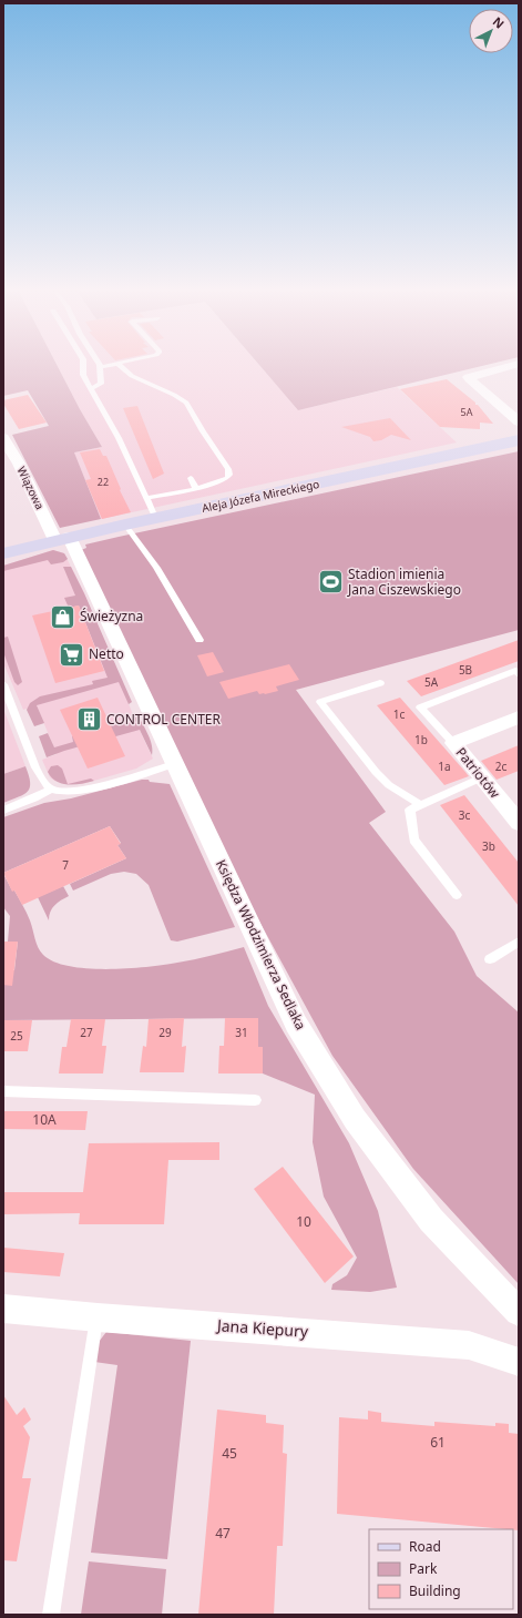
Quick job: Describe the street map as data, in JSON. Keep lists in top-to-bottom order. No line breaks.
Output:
{"streets":{"street":["Wiązowa","Aleja Józefa Mireckiego","Patriotów","Księdza Włodzimierza Sedlaka","Jana Kiepury"]},"crossings":[["Wiązowa","Aleja Józefa Mireckiego"],["Wiązowa","Księdza Włodzimierza Sedlaka"],["Aleja Józefa Mireckiego","Księdza Włodzimierza Sedlaka"]],"places":{"sports":["Stadion imienia Jana Ciszewskiego"],"shop":["Świeżyzna"],"supermarket":["Netto"],"building":["CONTROL CENTER"]},"house_numbers":["5A","22","5B","5A","1c","1b","1a","2c","3c","3b","7","27","29","31","25","10A","10","61","45","47"],"legend":["Road","Park","Building"],"north":"top right"}
